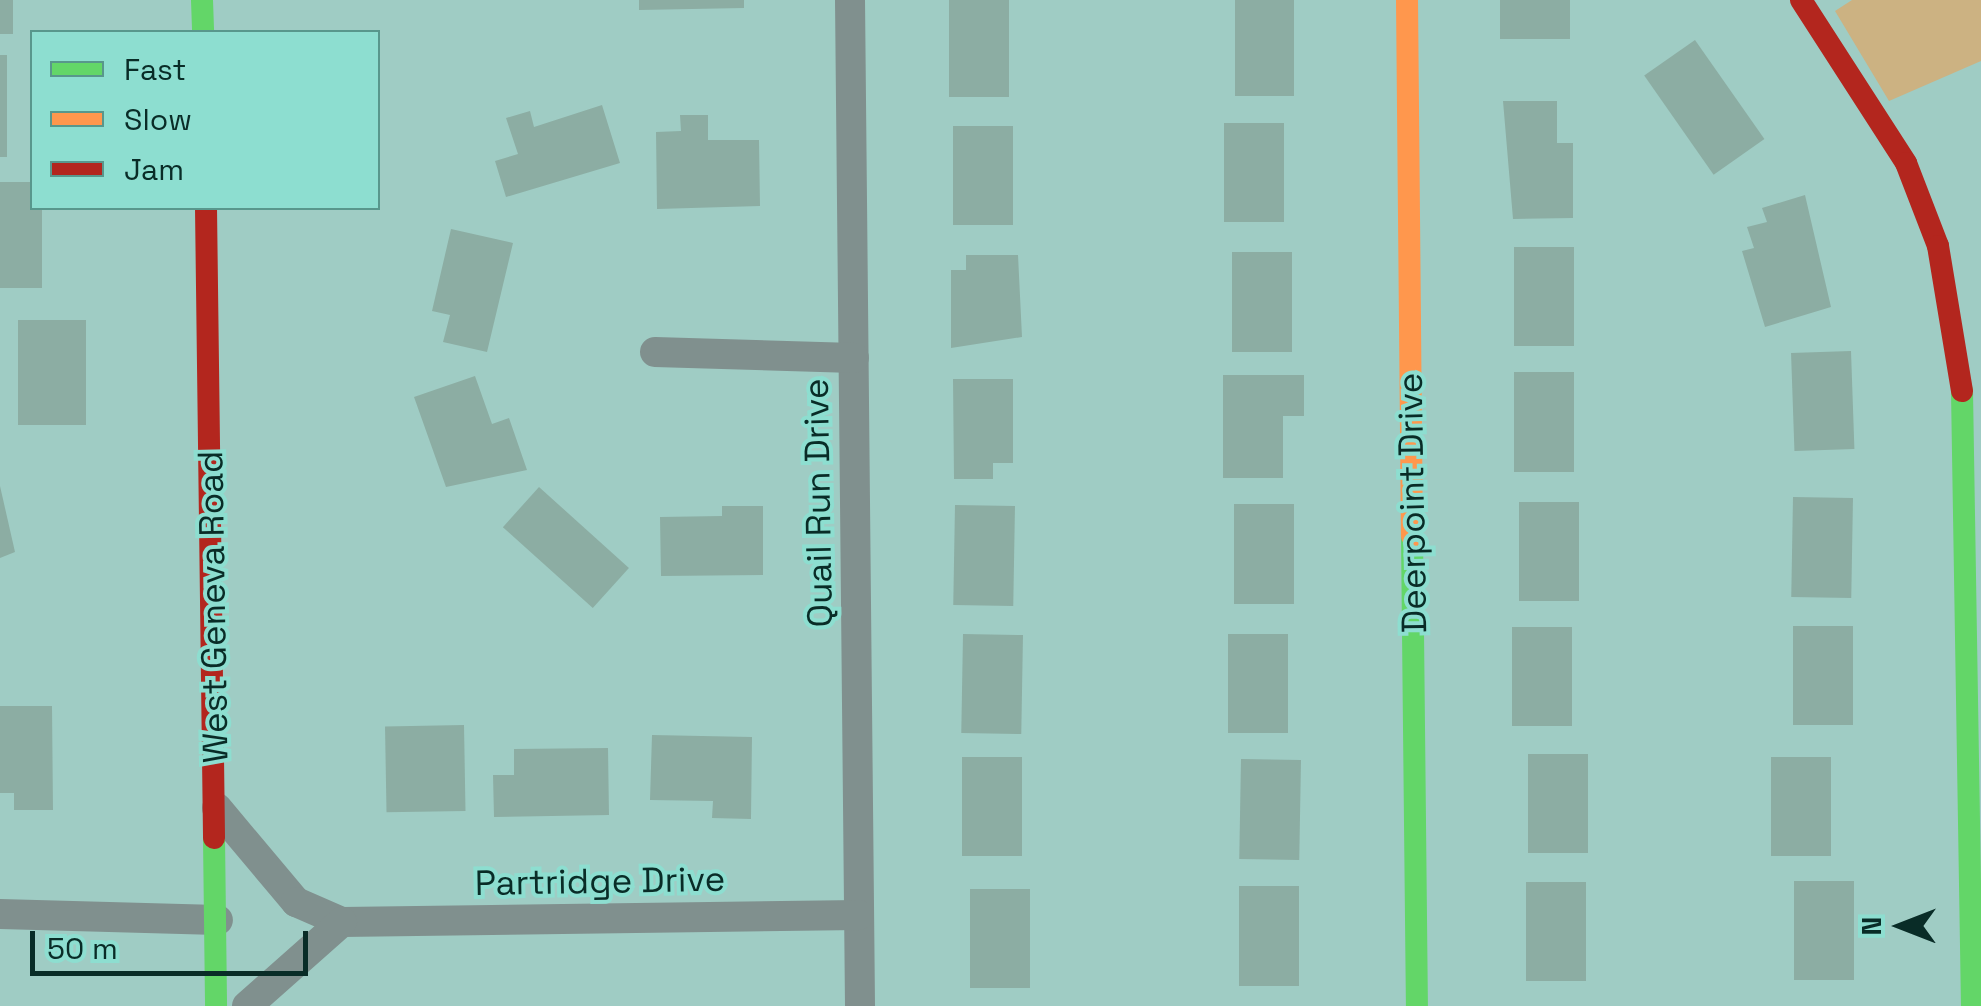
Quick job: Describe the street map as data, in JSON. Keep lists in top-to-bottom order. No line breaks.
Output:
{"streets":{"street":["Quail Run Drive","Deerpoint Drive","West Geneva Road","Partridge Drive"]},"crossings":[["Quail Run Drive","Partridge Drive"]],"legend":["Fast","Slow","Jam"],"scale_bar":"50 m","north":"left"}
